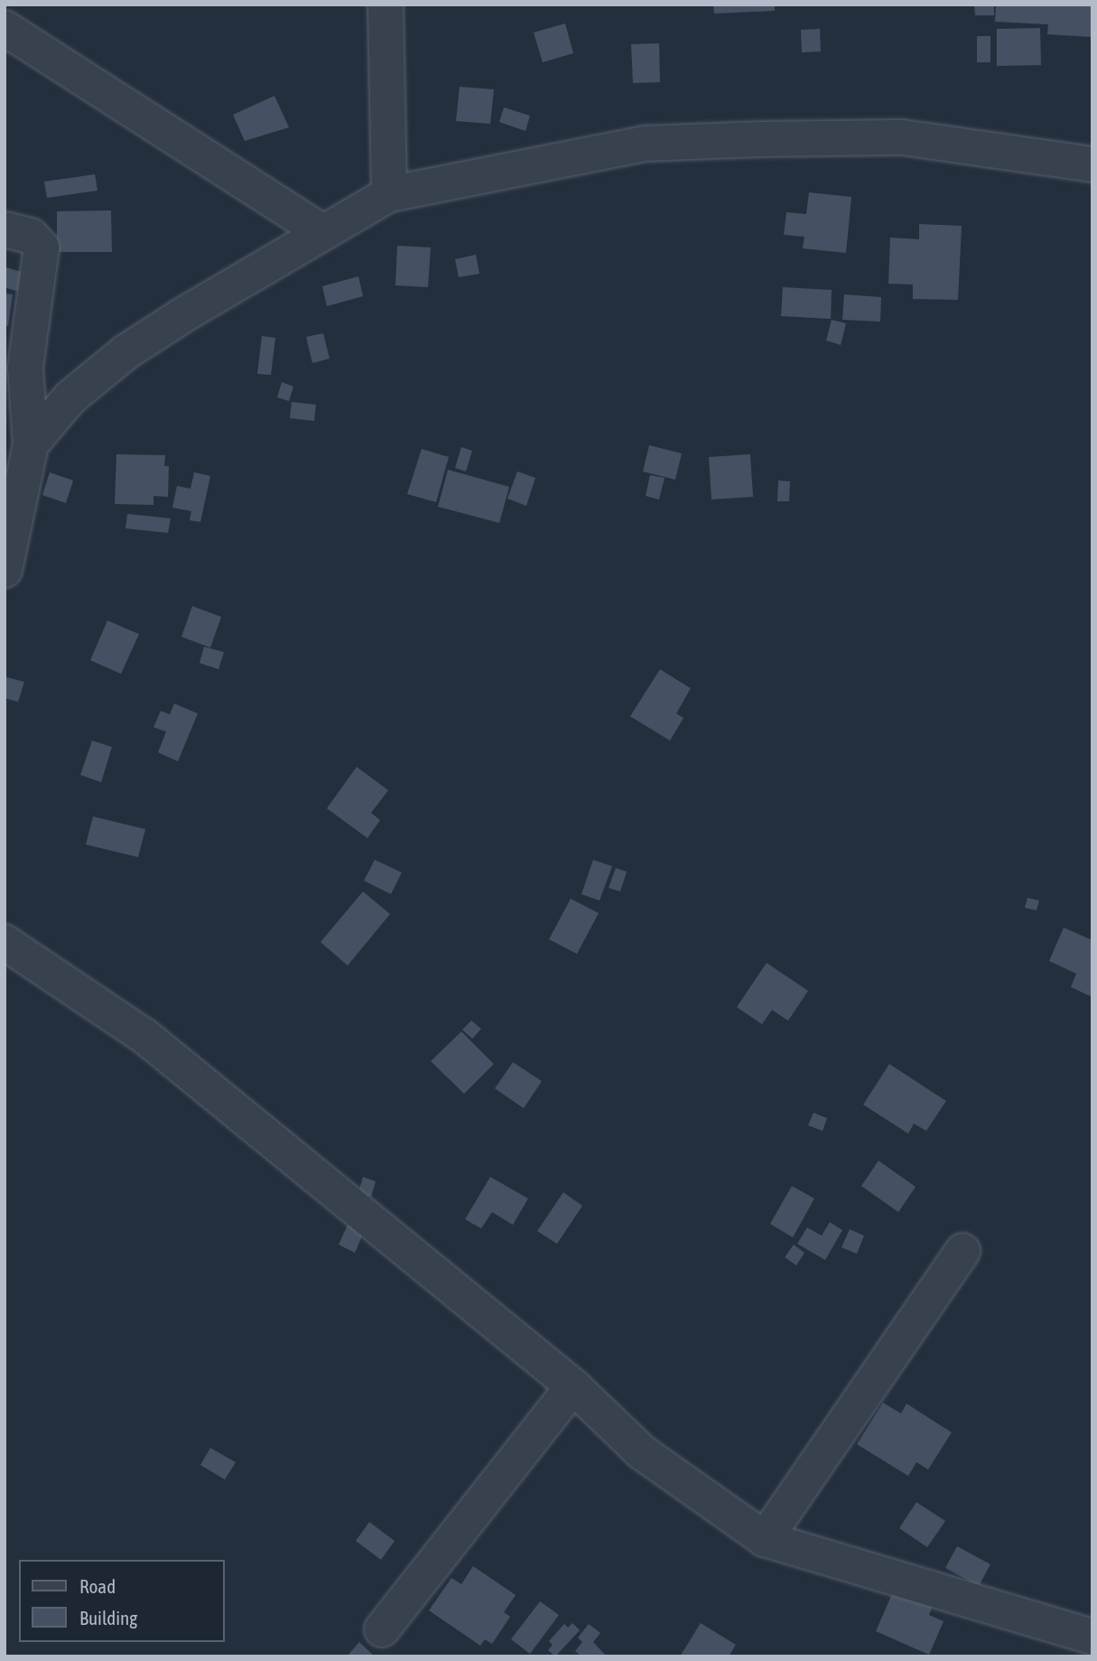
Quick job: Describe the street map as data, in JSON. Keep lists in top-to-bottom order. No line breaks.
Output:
{"legend":["Road","Building"]}
